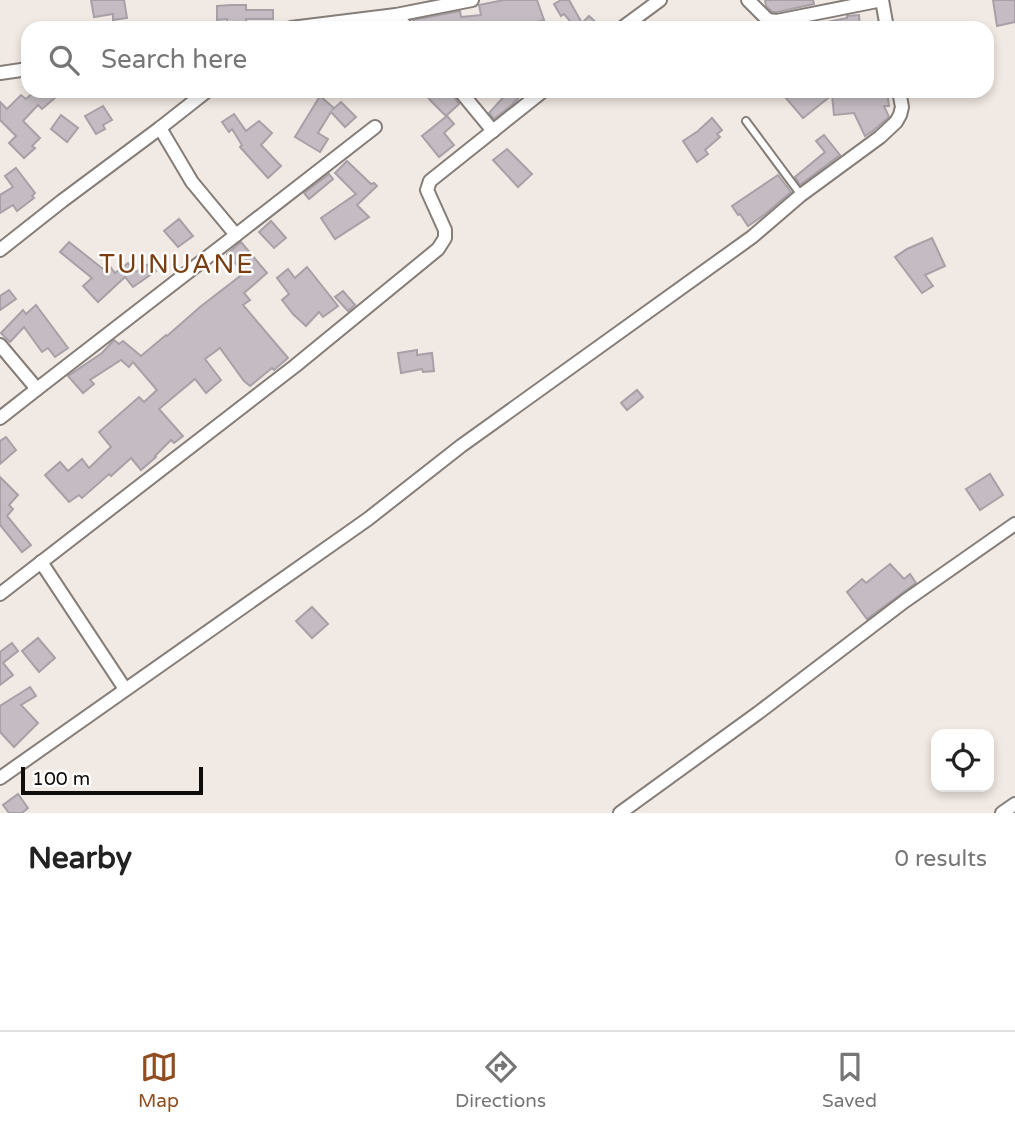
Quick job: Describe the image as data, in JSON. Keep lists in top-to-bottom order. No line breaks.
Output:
{"districts":["TUINUANE"],"scale_bar":"100 m","page":{"search":"Search here","scale":"100 m","heading":["Nearby","0 results"],"nav":["Map","Directions","Saved"]}}
